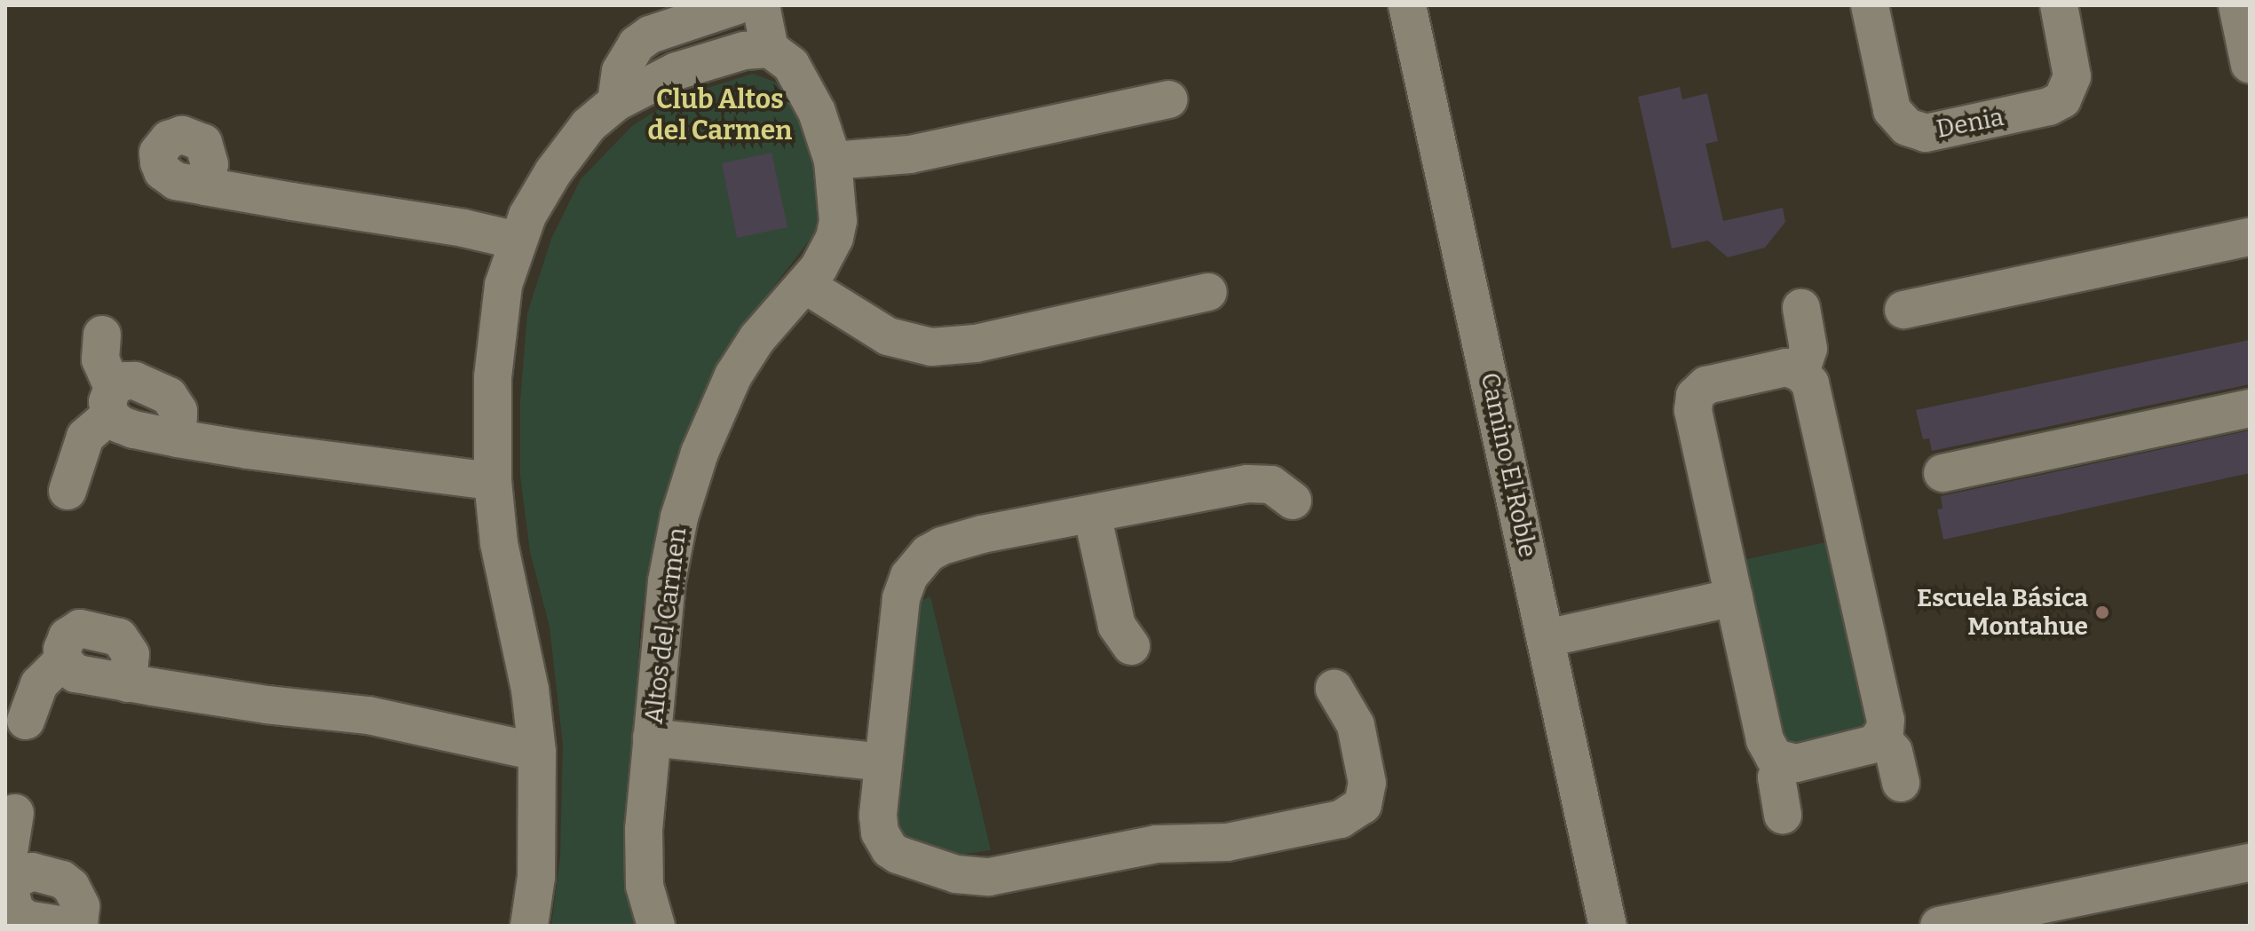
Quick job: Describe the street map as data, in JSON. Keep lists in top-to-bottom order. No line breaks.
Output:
{"streets":{"street":["Denia","Camino El Roble","Altos del Carmen"]},"districts":["Club Altos del Carmen"],"places":["Escuela Básica Montahue"]}
